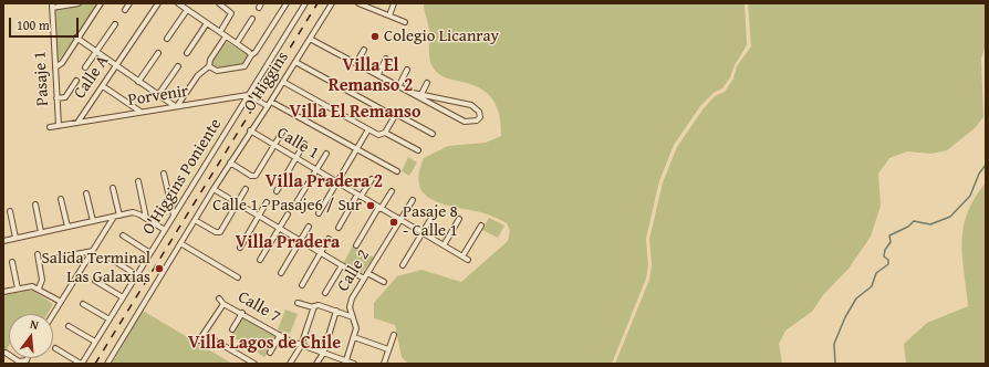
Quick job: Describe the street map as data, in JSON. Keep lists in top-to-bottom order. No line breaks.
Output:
{"streets":{"street":["Calle A","Pasaje 1","O'Higgins","Porvenir","Calle 1","O'Higgins Poniente","Calle 2","Calle 7"]},"crossings":[["Calle A","Porvenir"],["Pasaje 1","Porvenir"],["O'Higgins","Calle 1"],["Porvenir","O'Higgins Poniente"],["Calle 1","Calle 2"],["Calle 2","Calle 7"]],"districts":["Villa El Remanso 2","Villa El Remanso","Villa Pradera 2","Villa Pradera","Villa Lagos de Chile"],"places":["Colegio Licanray","Calle 1 - Pasaje6 / Sur","Pasaje 8 - Calle 1","Salida Terminal Las Galaxias"],"scale_bar":"100 m","north":"top"}
